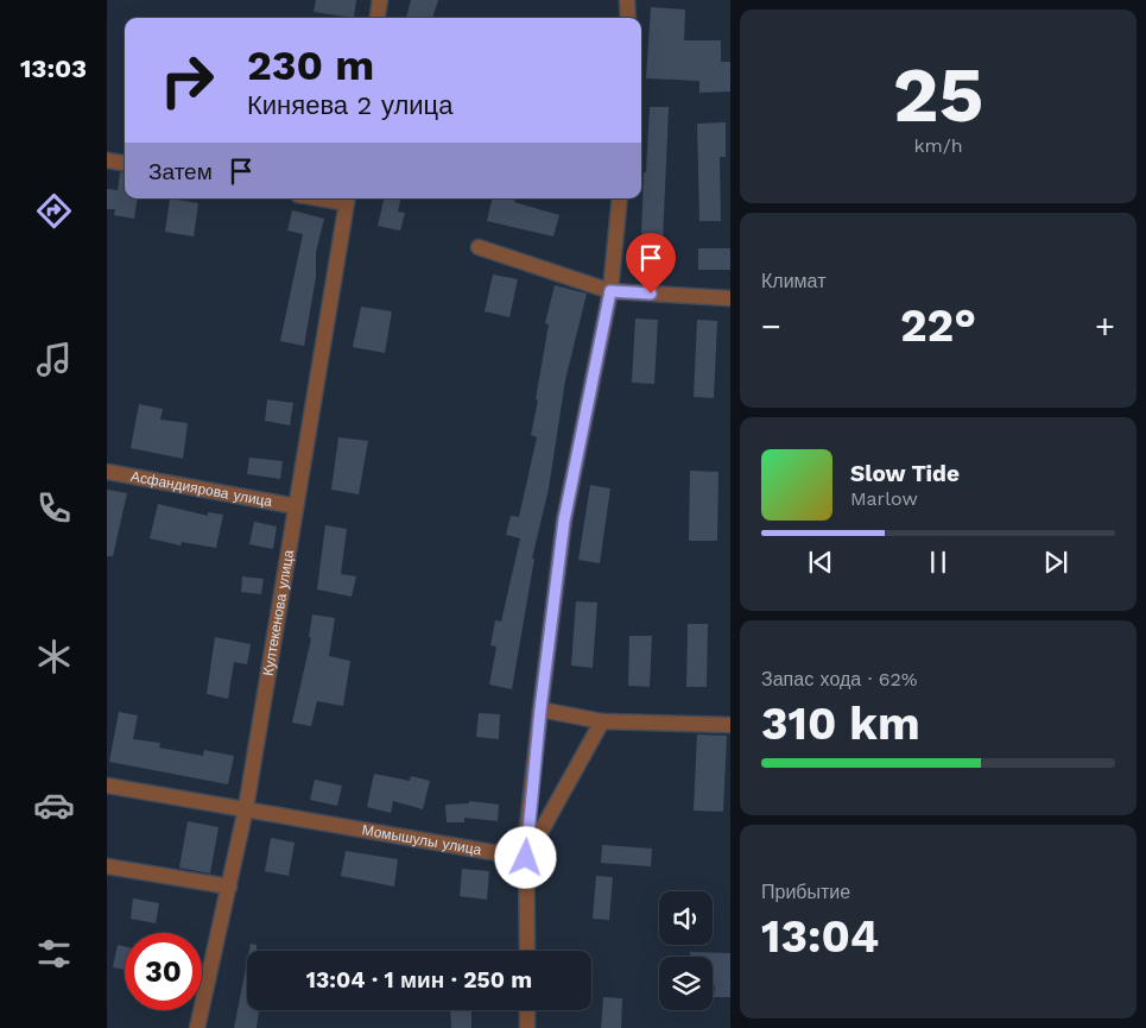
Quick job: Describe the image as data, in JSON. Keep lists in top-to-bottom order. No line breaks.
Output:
{"streets":{"street":["Асфандиярова улица","Култекенова улица","Момышулы улица"]},"crossings":[["Асфандиярова улица","Култекенова улица"],["Култекенова улица","Момышулы улица"]],"page":{"tabs":"13:03","tile":[["25","km/h"],"Климат",["Запас хода · 62%","310 km"],["Прибытие","13:04"]],"turn":["230 m","Киняева 2 улица"],"then":"Затем","heat":["−","22°","+"],"song":["Slow Tide","Marlow"],"limit":"30","trip":"13:04 · 1 мин · 250 m"}}
